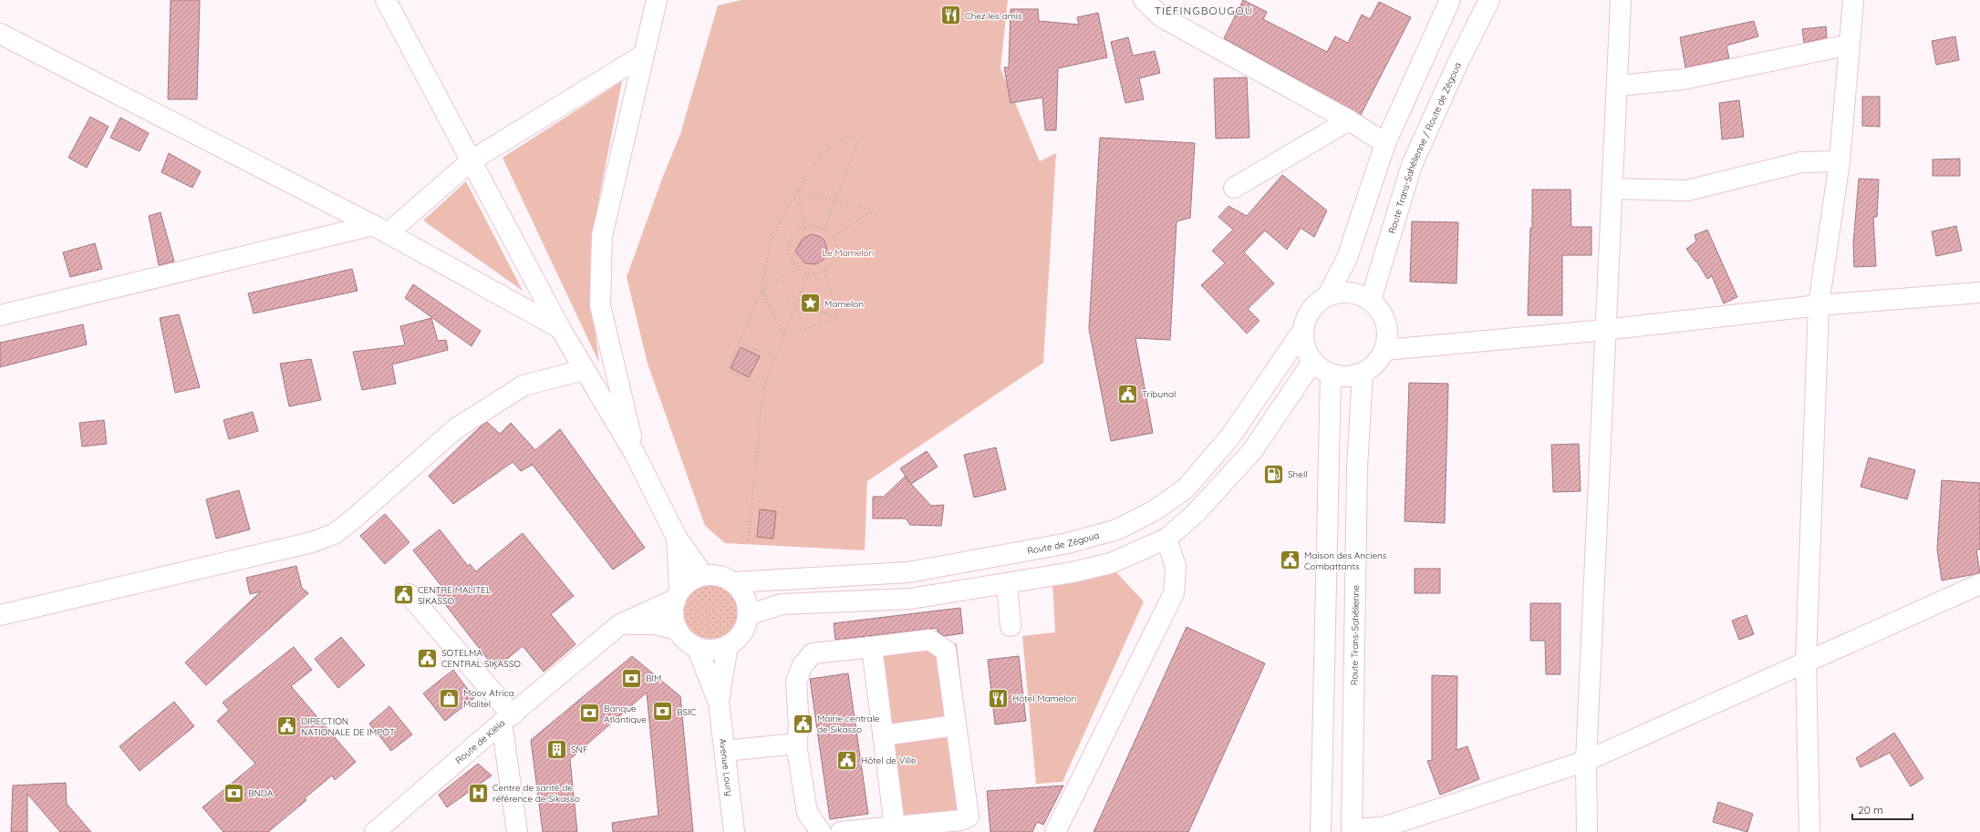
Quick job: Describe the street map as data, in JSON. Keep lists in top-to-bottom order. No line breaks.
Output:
{"streets":{"main road":["Route Trans-Sahélienne / Route de Zégoua","Route de Zégoua","Route Trans-Sahélienne","Route de Kléla","Avenue Loury"]},"crossings":[["Route Trans-Sahélienne / Route de Zégoua","Route de Zégoua"],["Route Trans-Sahélienne / Route de Zégoua","Route Trans-Sahélienne"],["Route de Zégoua","Route Trans-Sahélienne"],["Route de Zégoua","Route de Kléla"]],"districts":["TIÉFINGBOUGOU"],"parks":["Le Mamelon"],"places":{"restaurant":["Chez les amis","Hôtel Mamelon"],"place":["Mamelon"],"public building":["Tribunal","Maison des Anciens Combattants","CENTRE MALITEL SIKASSO","SOTELMA CENTRAL SIKASSO","Mairie centrale de Sikasso","DIRECTION NATIONALE DE IMPÔT","Hôtel de Ville"],"fuel station":["Shell"],"bank":["BIM","BSIC","Banque Atlantique","BNDA"],"shop":["Moov Africa Malitel"],"building":["SNF"],"hospital":["Centre de santé de référence de Sikasso"]},"scale_bar":"20 m"}
